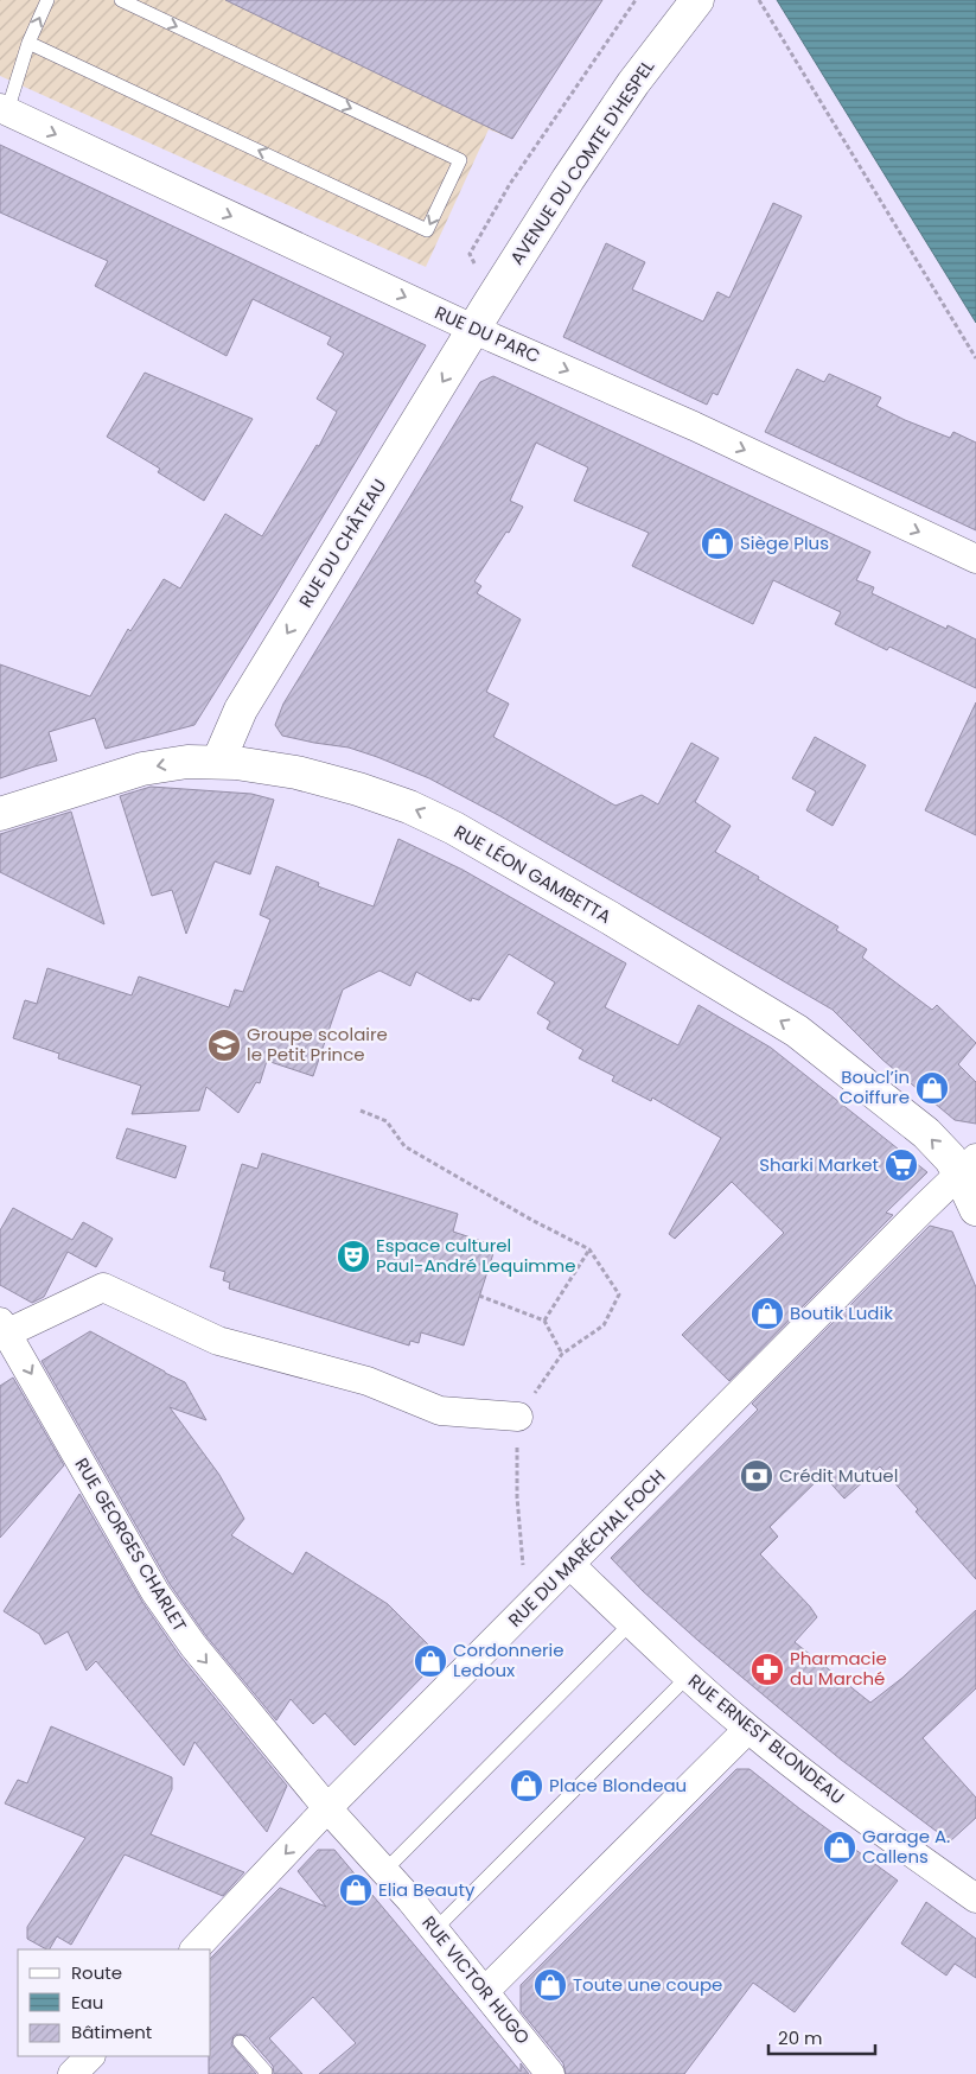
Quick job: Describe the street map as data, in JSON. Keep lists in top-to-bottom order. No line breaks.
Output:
{"streets":{"street":["AVENUE DU COMTE D'HESPEL","RUE DU PARC","RUE DU CHÂTEAU","RUE LÉON GAMBETTA","RUE GEORGES CHARLET","RUE DU MARÉCHAL FOCH","RUE ERNEST BLONDEAU","RUE VICTOR HUGO"]},"crossings":[["AVENUE DU COMTE D'HESPEL","RUE DU PARC"],["AVENUE DU COMTE D'HESPEL","RUE DU CHÂTEAU"],["RUE DU PARC","RUE DU CHÂTEAU"],["RUE DU CHÂTEAU","RUE LÉON GAMBETTA"],["RUE LÉON GAMBETTA","RUE DU MARÉCHAL FOCH"],["RUE GEORGES CHARLET","RUE DU MARÉCHAL FOCH"],["RUE GEORGES CHARLET","RUE VICTOR HUGO"],["RUE DU MARÉCHAL FOCH","RUE ERNEST BLONDEAU"],["RUE DU MARÉCHAL FOCH","RUE VICTOR HUGO"]],"one_way":["RUE DU PARC","RUE DU CHÂTEAU","RUE LÉON GAMBETTA","RUE GEORGES CHARLET"],"places":{"shop":["Siège Plus","Boucl’in Coiffure","Boutik Ludik","Cordonnerie Ledoux","Place Blondeau","Garage A. Callens","Elia Beauty","Toute une coupe"],"school or university":["Groupe scolaire le Petit Prince"],"supermarket":["Sharki Market"],"theatre":["Espace culturel Paul-André Lequimme"],"bank":["Crédit Mutuel"],"pharmacy":["Pharmacie du Marché"]},"legend":["Route","Eau","Bâtiment"],"scale_bar":"20 m"}
